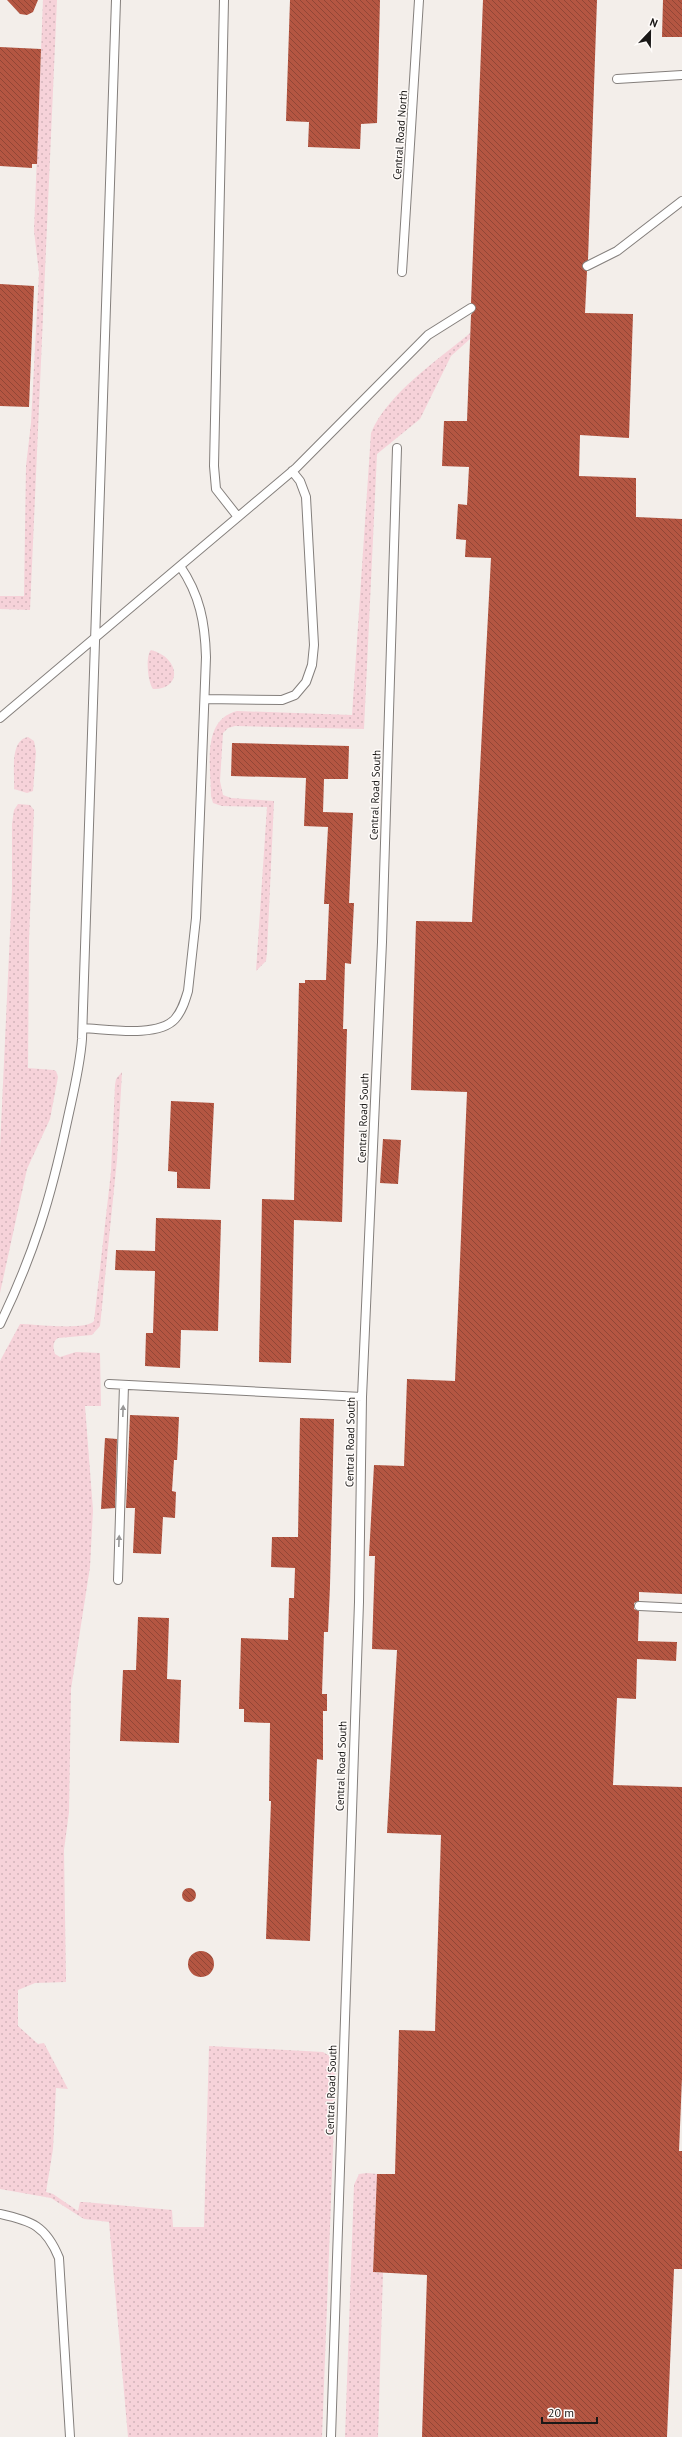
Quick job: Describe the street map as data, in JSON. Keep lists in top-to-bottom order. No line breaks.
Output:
{"streets":{"lane":["Central Road North","Central Road South"]},"scale_bar":"20 m","north":"top"}
